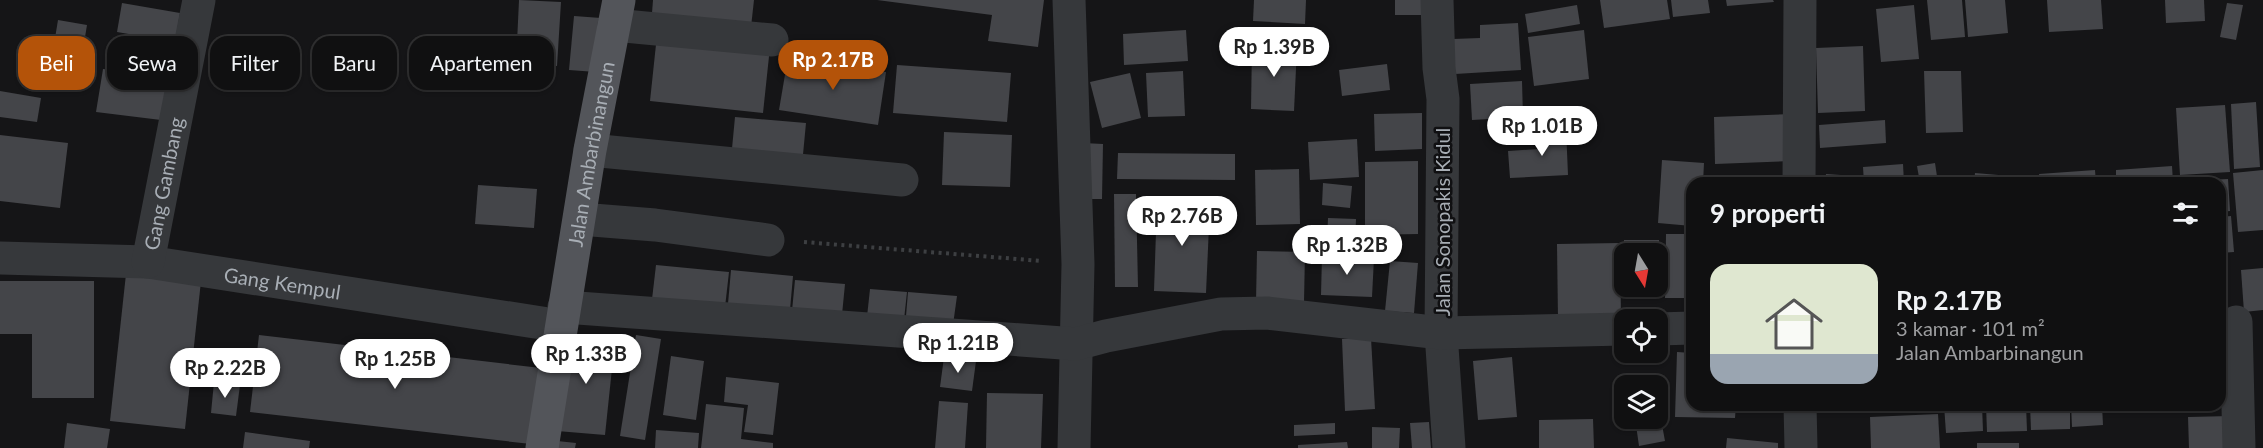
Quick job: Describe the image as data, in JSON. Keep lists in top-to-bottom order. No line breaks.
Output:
{"streets":{"main road":["Jalan Ambarbinangun"],"street":["Gang Gambang","Jalan Sonopakis Kidul","Gang Kempul"]},"crossings":[["Jalan Ambarbinangun","Gang Kempul"],["Gang Gambang","Gang Kempul"],["Jalan Sonopakis Kidul","Gang Kempul"]],"north":"bottom","page":{"price":["Rp 1.39B","Rp 2.17B","Rp 1.01B","Rp 2.76B","Rp 1.32B","Rp 1.21B","Rp 1.33B","Rp 1.25B","Rp 2.22B"],"chip":["Beli","Sewa","Filter","Baru","Apartemen"],"heading":"9 properti","list":[{"name":"Rp 2.17B","note":"3 kamar · 101 m² · Jalan Ambarbinangun"}]}}
